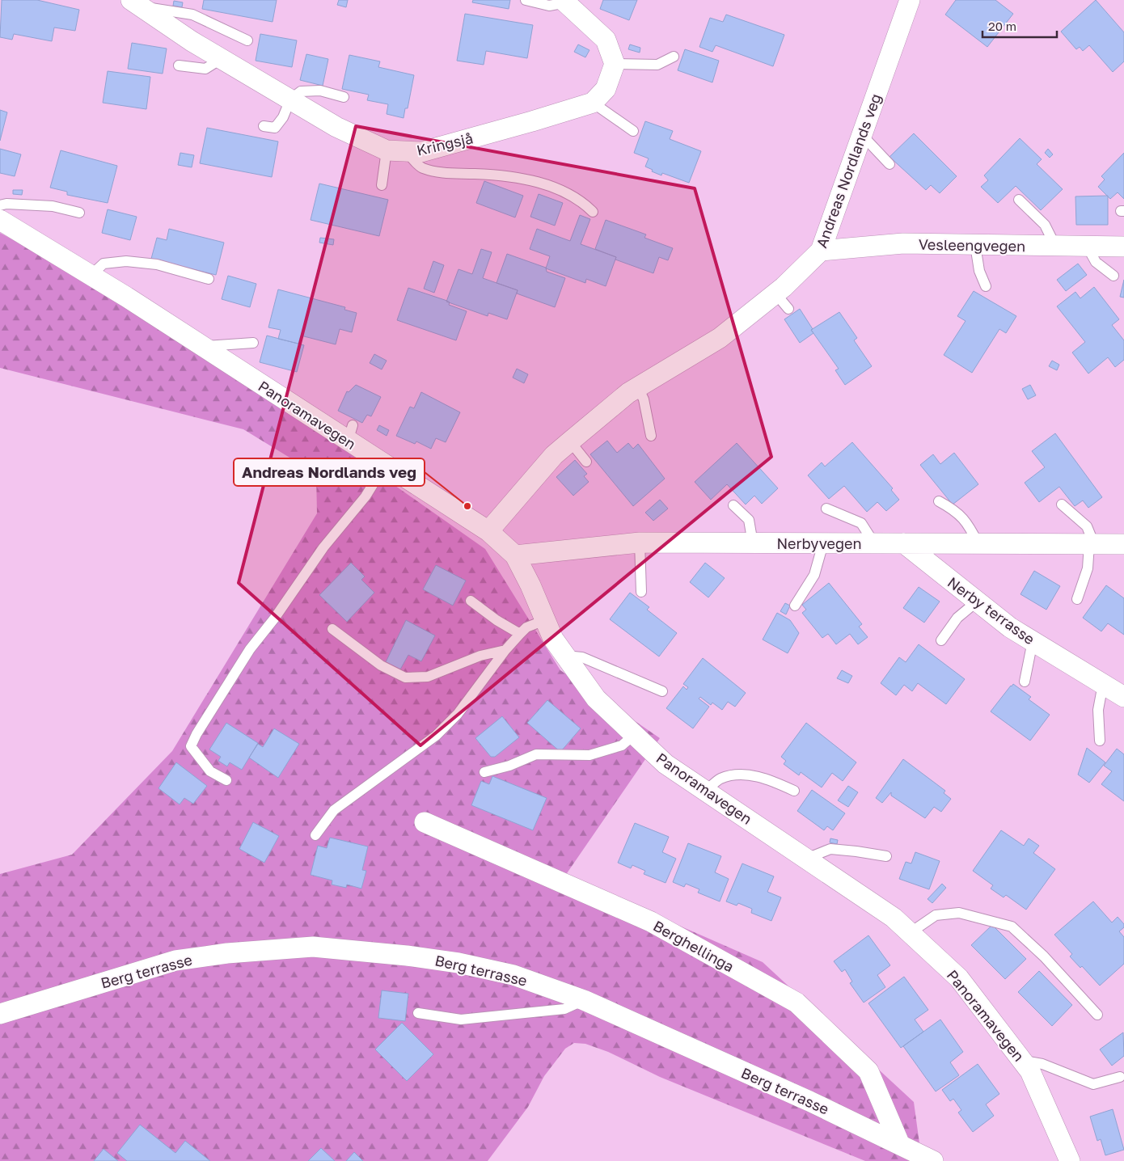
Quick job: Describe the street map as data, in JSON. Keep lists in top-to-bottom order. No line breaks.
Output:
{"streets":{"street":["Kringsjå","Andreas Nordlands veg","Vesleengvegen","Panoramavegen","Nerbyvegen","Nerby terrasse","Berghellinga","Berg terrasse"]},"crossings":[["Andreas Nordlands veg","Vesleengvegen"],["Andreas Nordlands veg","Panoramavegen"],["Panoramavegen","Nerbyvegen"],["Nerbyvegen","Nerby terrasse"],["Berghellinga","Berg terrasse"]],"places":["Andreas Nordlands veg"],"scale_bar":"20 m"}
